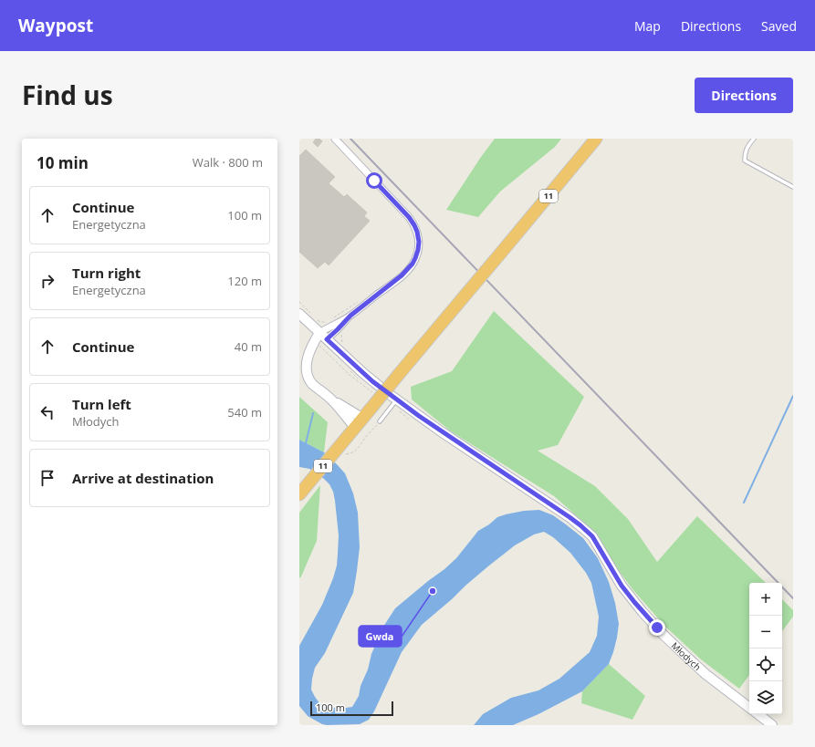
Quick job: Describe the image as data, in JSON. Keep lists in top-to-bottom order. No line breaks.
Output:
{"streets":{"highway":["11"],"street":["Młodych"]},"places":["Gwda"],"scale_bar":"100 m","page":{"header":"Waypost","nav":["Map","Directions","Saved"],"title":"Find us","buttons":"Directions","heading":["10 min","Walk · 800 m"],"list":[["Continue","Energetyczna","100 m"],["Turn right","Energetyczna","120 m"],["Continue","40 m"],["Turn left","Młodych","540 m"],"Arrive at destination"],"map_buttons":["+","−"],"scale":"100 m"}}
